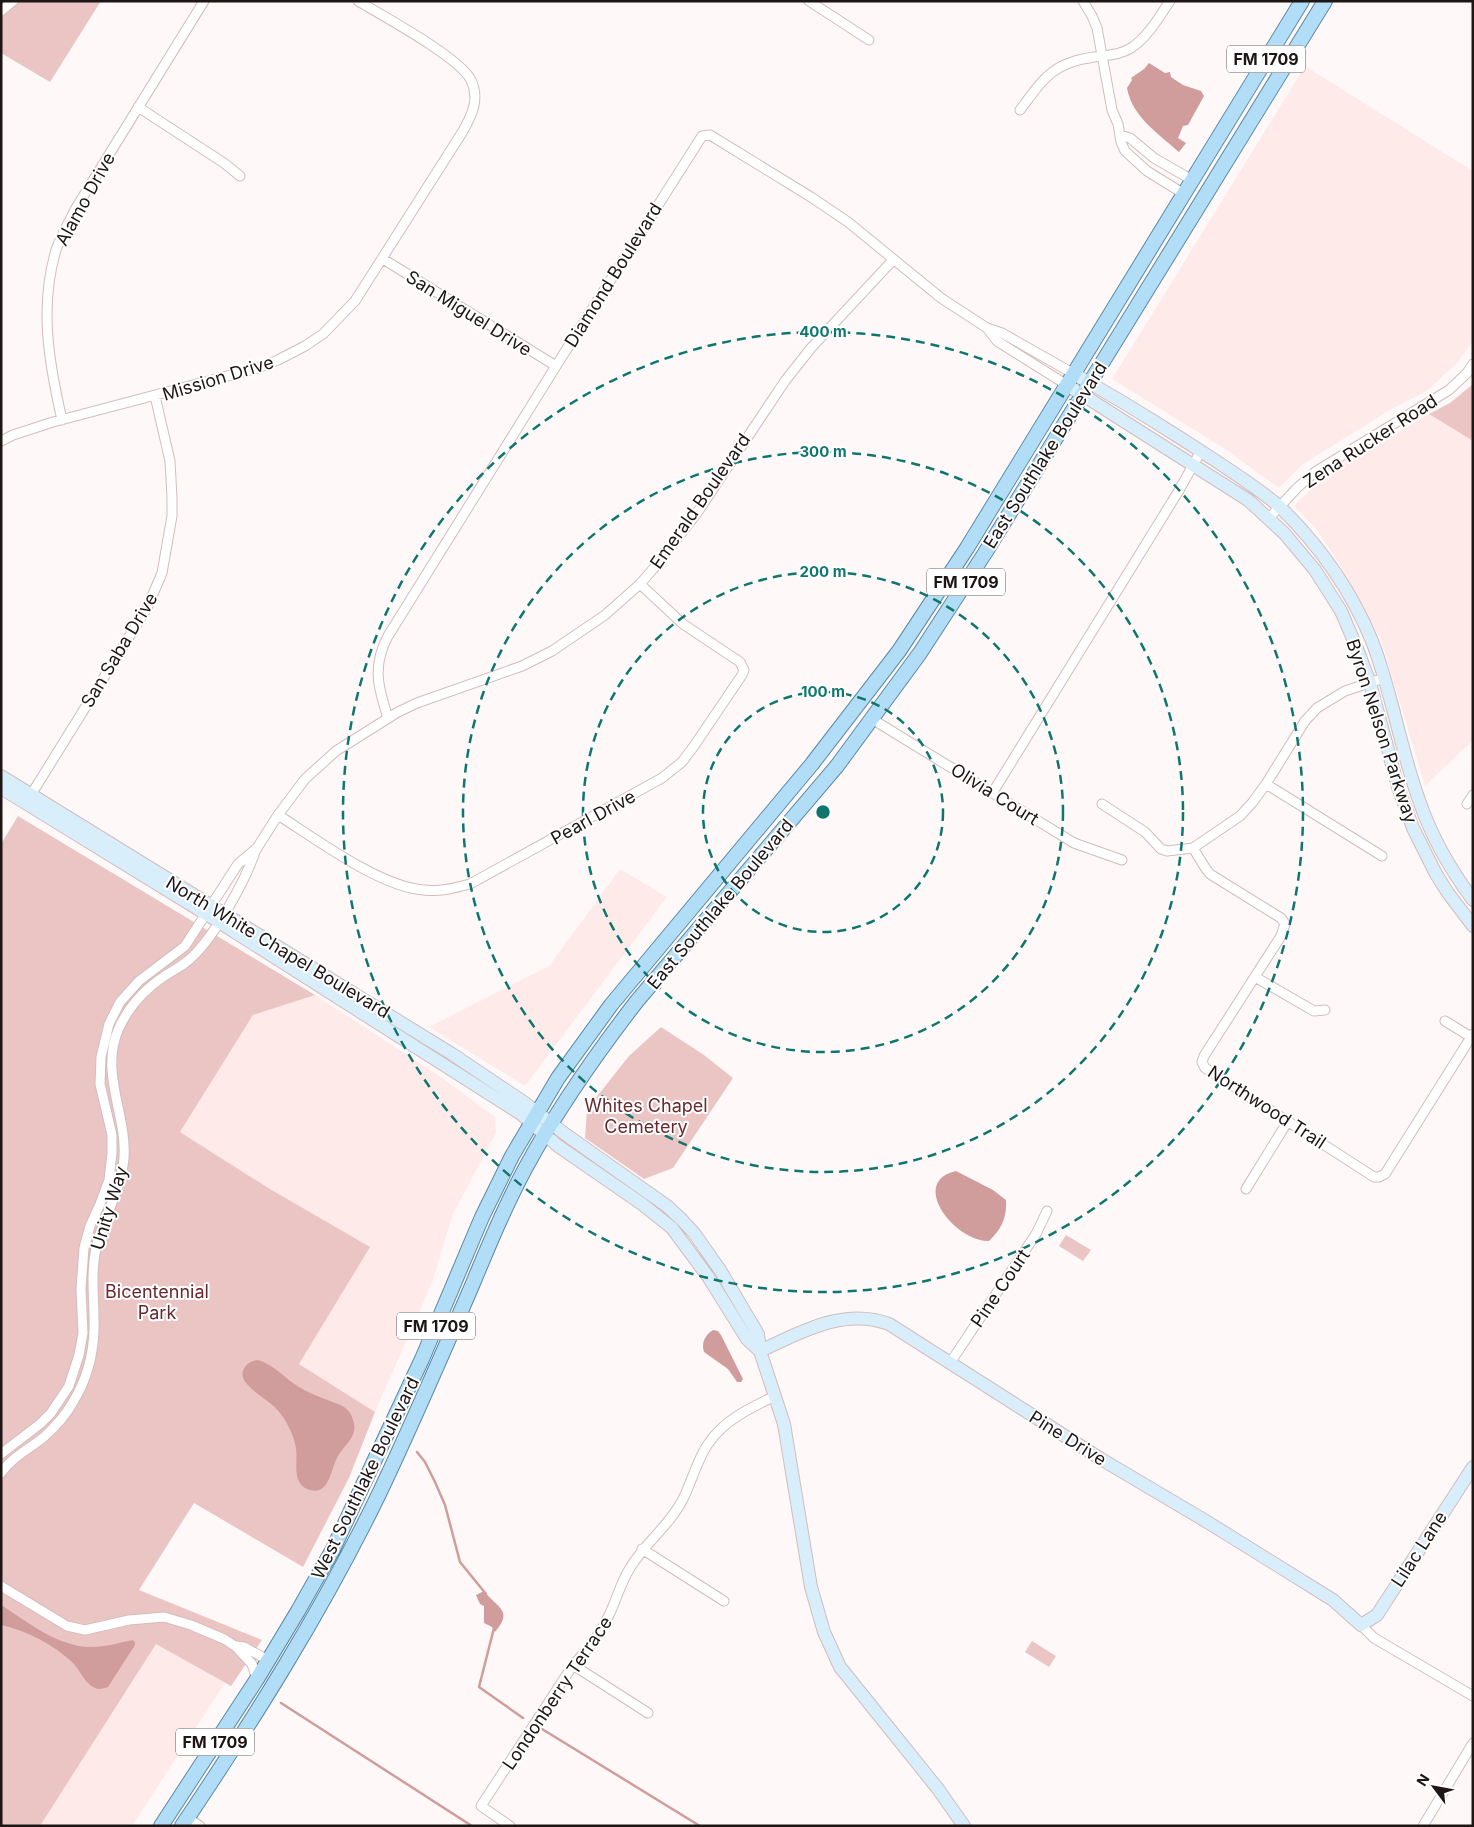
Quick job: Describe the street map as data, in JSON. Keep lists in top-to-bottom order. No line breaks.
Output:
{"streets":{"main road":["FM 1709","East Southlake Boulevard","West Southlake Boulevard"],"street":["Alamo Drive","Diamond Boulevard","San Miguel Drive","Mission Drive","Zena Rucker Road","Emerald Boulevard","San Saba Drive","Byron Nelson Parkway","Olivia Court","Pearl Drive","North White Chapel Boulevard","Northwood Trail","Unity Way","Pine Court","Pine Drive","Lilac Lane","Londonberry Terrace"]},"crossings":[["Alamo Drive","Mission Drive"],["Diamond Boulevard","San Miguel Drive"],["Diamond Boulevard","East Southlake Boulevard"],["Diamond Boulevard","Emerald Boulevard"],["Diamond Boulevard","Byron Nelson Parkway"],["San Miguel Drive","Mission Drive"],["Mission Drive","San Saba Drive"],["Zena Rucker Road","Byron Nelson Parkway"],["East Southlake Boulevard","Byron Nelson Parkway"],["East Southlake Boulevard","Olivia Court"],["East Southlake Boulevard","North White Chapel Boulevard"],["East Southlake Boulevard","West Southlake Boulevard"],["Emerald Boulevard","Pearl Drive"],["Emerald Boulevard","North White Chapel Boulevard"],["Emerald Boulevard","Unity Way"],["San Saba Drive","North White Chapel Boulevard"],["North White Chapel Boulevard","Unity Way"],["North White Chapel Boulevard","Pine Drive"],["North White Chapel Boulevard","West Southlake Boulevard"],["North White Chapel Boulevard","Londonberry Terrace"],["Pine Court","Pine Drive"],["Pine Drive","Lilac Lane"]],"parks":["Whites Chapel Cemetery","Bicentennial Park"],"north":"top left","rings":["400 m","300 m","200 m","100 m"]}
